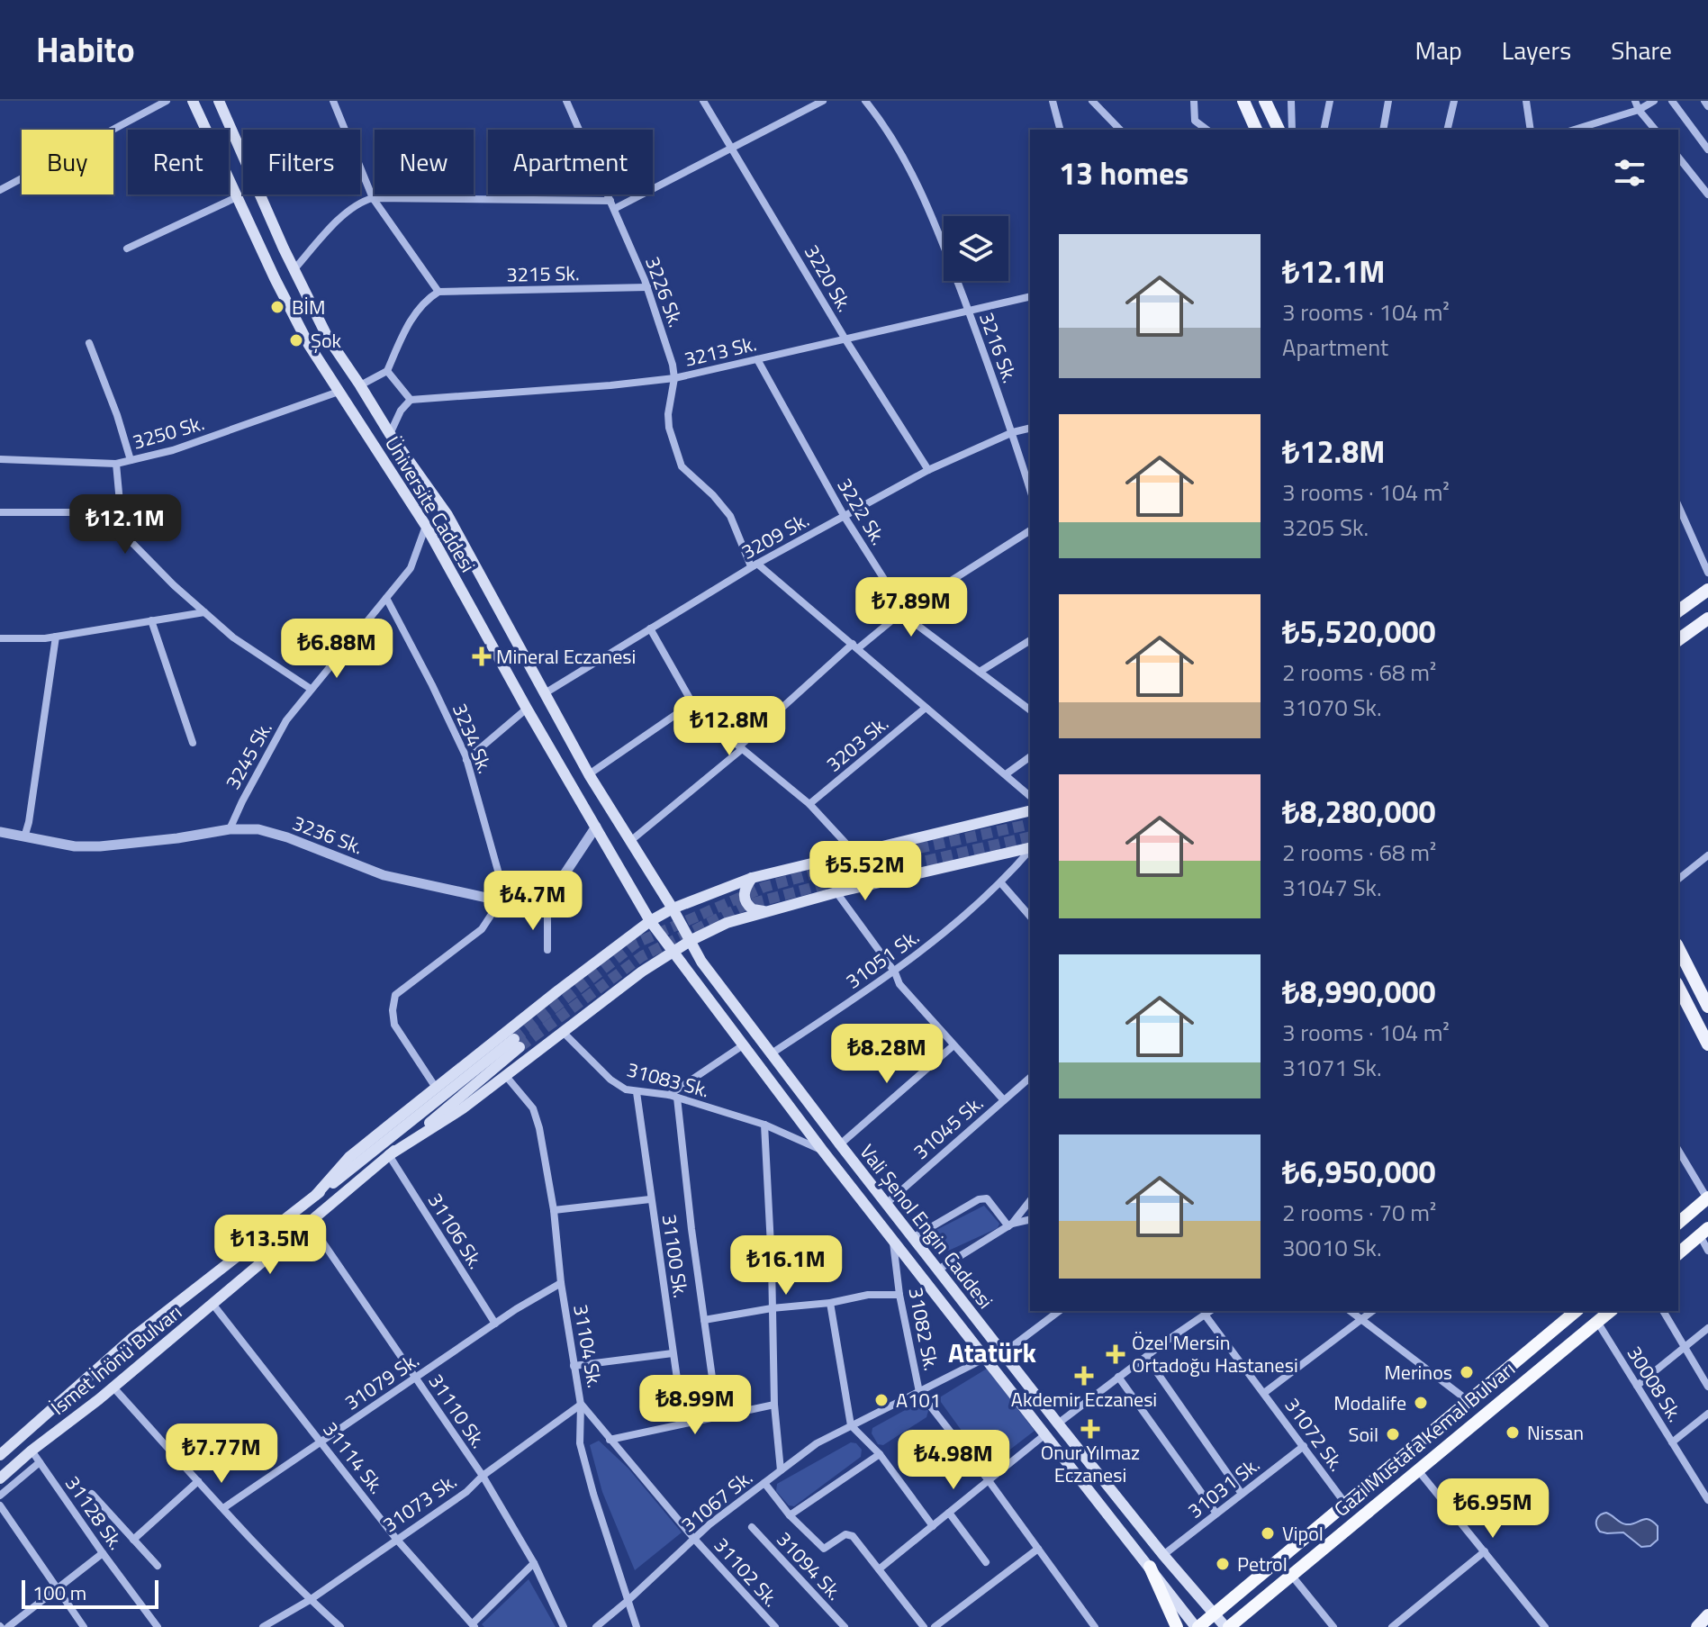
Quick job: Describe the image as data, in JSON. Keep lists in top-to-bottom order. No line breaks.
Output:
{"streets":{"highway":["Gazi Mustafa Kemal Bulvarı"],"main road":["Üniversite Caddesi","Vali Şenol Engin Caddesi","İsmet İnönü Bulvarı"],"street":["3215 Sk.","3220 Sk.","3226 Sk.","3216 Sk.","3213 Sk.","3250 Sk.","3222 Sk.","3209 Sk.","3234 Sk.","3203 Sk.","3245 Sk.","3236 Sk.","31051 Sk.","31083 Sk.","31045 Sk.","31106 Sk.","31100 Sk.","31082 Sk.","31104 Sk.","31079 Sk.","30008 Sk.","31110 Sk.","31072 Sk.","31114 Sk.","31031 Sk.","31067 Sk.","31073 Sk.","31128 Sk.","31094 Sk.","31102 Sk."]},"crossings":[["3215 Sk.","3226 Sk."],["3220 Sk.","3213 Sk."],["3220 Sk.","3209 Sk."],["3226 Sk.","3213 Sk."],["3226 Sk.","3209 Sk."],["3226 Sk.","3203 Sk."],["3216 Sk.","3213 Sk."],["3216 Sk.","3209 Sk."],["3213 Sk.","3222 Sk."],["3250 Sk.","Üniversite Caddesi"],["Üniversite Caddesi","3209 Sk."],["Üniversite Caddesi","3245 Sk."],["Üniversite Caddesi","Vali Şenol Engin Caddesi"],["3222 Sk.","3209 Sk."],["3234 Sk.","3245 Sk."],["3234 Sk.","3236 Sk."],["3245 Sk.","3236 Sk."],["31051 Sk.","Vali Şenol Engin Caddesi"],["31083 Sk.","Vali Şenol Engin Caddesi"],["31083 Sk.","31100 Sk."],["31045 Sk.","Vali Şenol Engin Caddesi"],["Vali Şenol Engin Caddesi","31082 Sk."],["Vali Şenol Engin Caddesi","Gazi Mustafa Kemal Bulvarı"],["Vali Şenol Engin Caddesi","31031 Sk."],["Vali Şenol Engin Caddesi","31067 Sk."],["31106 Sk.","İsmet İnönü Bulvarı"],["31106 Sk.","31079 Sk."],["31082 Sk.","31067 Sk."],["31104 Sk.","31079 Sk."],["31104 Sk.","31067 Sk."],["31104 Sk.","31073 Sk."],["31104 Sk.","31102 Sk."],["İsmet İnönü Bulvarı","31110 Sk."],["İsmet İnönü Bulvarı","31114 Sk."],["İsmet İnönü Bulvarı","31128 Sk."],["31079 Sk.","31110 Sk."],["31079 Sk.","31114 Sk."],["30008 Sk.","Gazi Mustafa Kemal Bulvarı"],["31110 Sk.","31073 Sk."],["31072 Sk.","Gazi Mustafa Kemal Bulvarı"],["31072 Sk.","31031 Sk."],["31114 Sk.","31073 Sk."],["31067 Sk.","31094 Sk."],["31067 Sk.","31102 Sk."],["31073 Sk.","31102 Sk."]],"districts":["Atatürk"],"places":{"other":["BİM","Şok","Merinos","A101","Modalife","Nissan","Soil","Vipol","Petrol"],"health":["Mineral Eczanesi","Özel Mersin Ortadoğu Hastanesi","Akdemir Eczanesi","Onur Yılmaz Eczanesi"]},"scale_bar":"100 m","page":{"header":"Habito","nav":["Map","Layers","Share"],"chip":["Buy","Rent","Filters","New","Apartment"],"heading":"13 homes","list":[{"name":"₺12.1M","note":"3 rooms · 104 m² · Apartment"},{"name":"₺12.8M","note":"3 rooms · 104 m² · 3205 Sk."},{"name":"₺5,520,000","note":"2 rooms · 68 m² · 31070 Sk."},{"name":"₺8,280,000","note":"2 rooms · 68 m² · 31047 Sk."},{"name":"₺8,990,000","note":"3 rooms · 104 m² · 31071 Sk."},{"name":"₺6,950,000","note":"2 rooms · 70 m² · 30010 Sk."}],"price":["₺12.1M","₺7.89M","₺6.88M","₺12.8M","₺5.52M","₺4.7M","₺8.28M","₺13.5M","₺16.1M","₺8.99M","₺7.77M","₺4.98M","₺6.95M"],"scale":"100 m"}}
